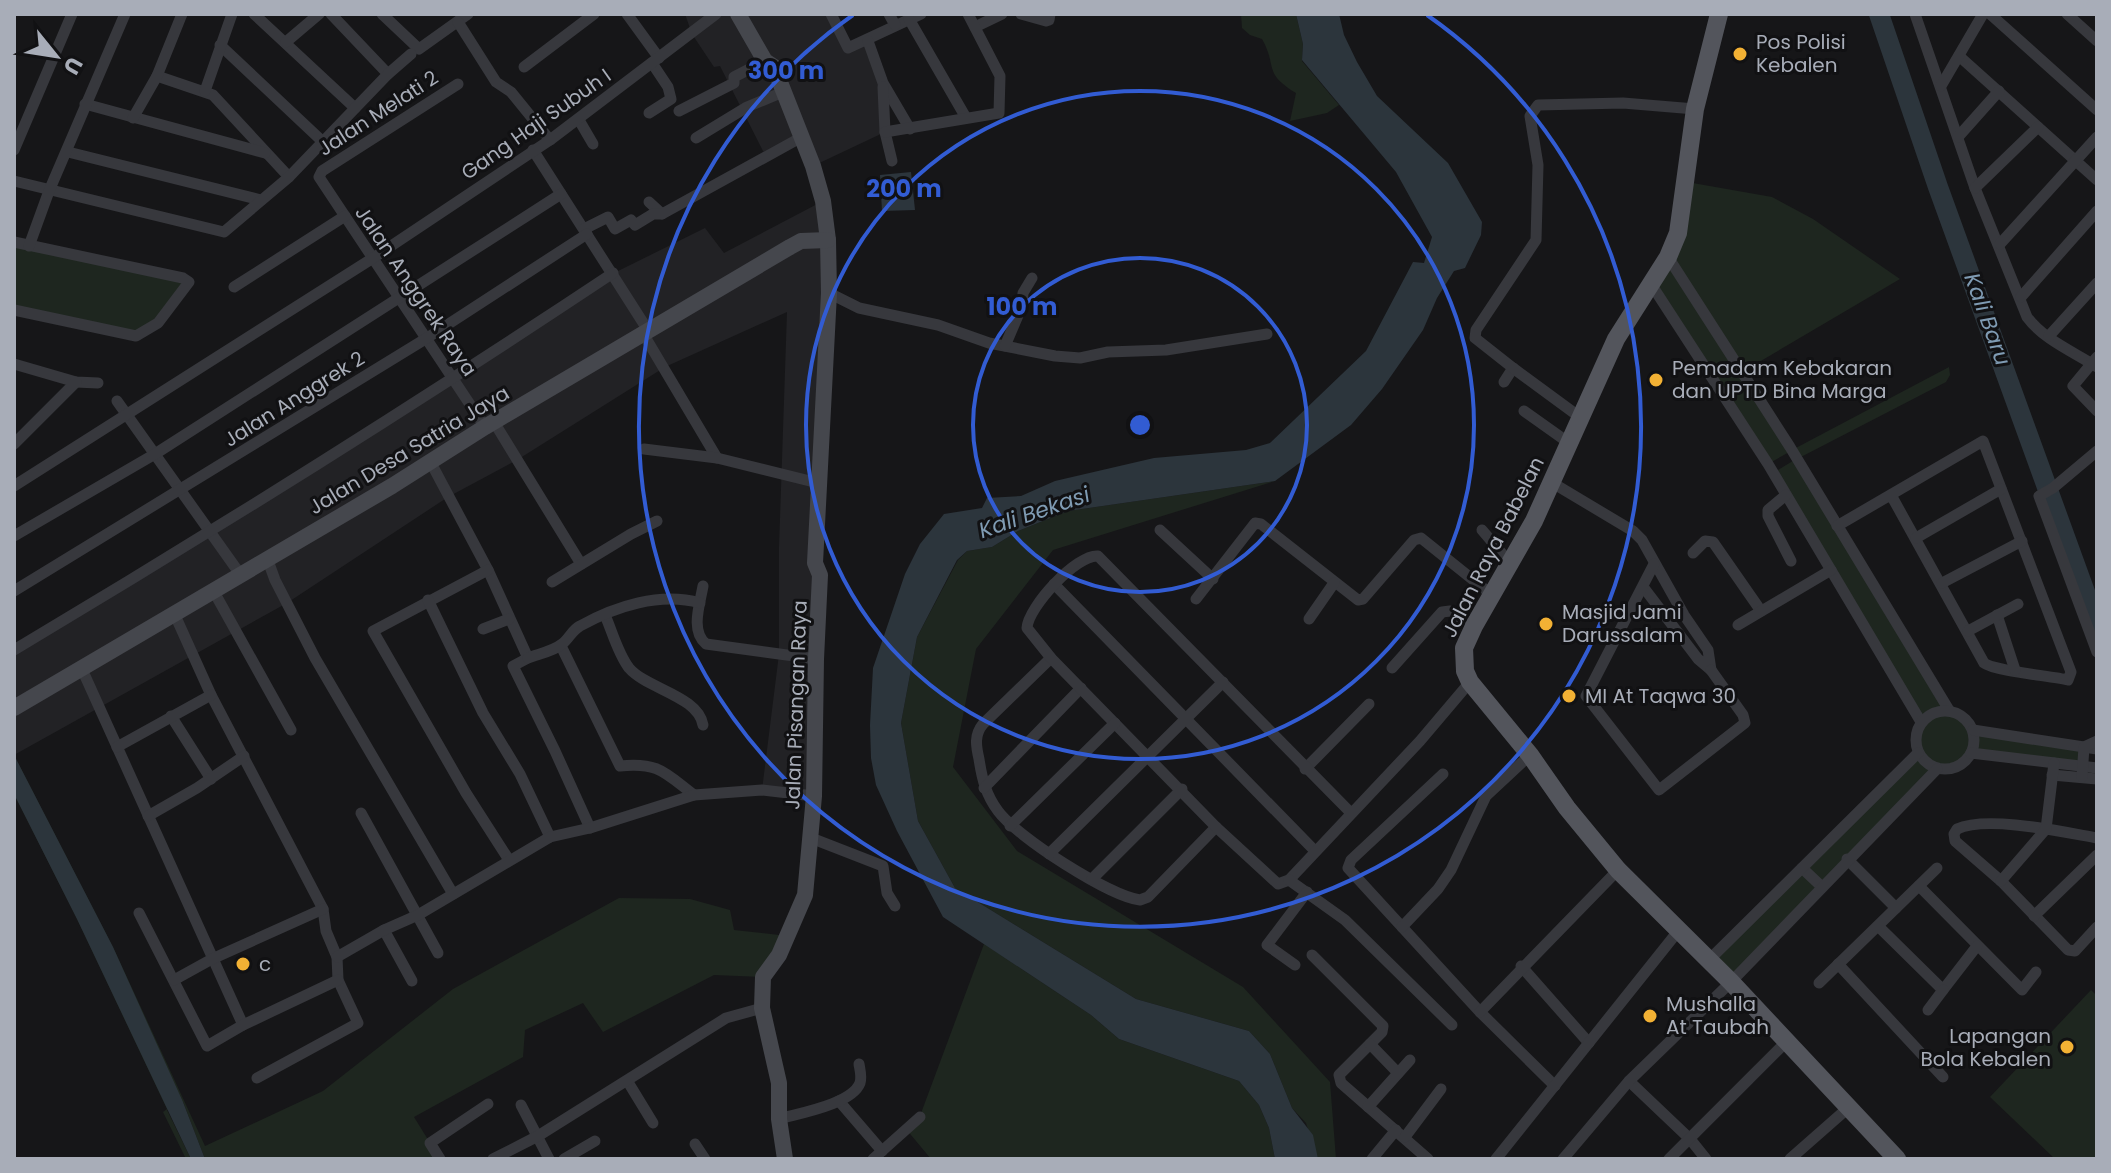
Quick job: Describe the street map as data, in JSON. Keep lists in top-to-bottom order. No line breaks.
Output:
{"streets":{"main road":["Jalan Raya Babelan"],"street":["Jalan Melati 2","Gang Haji Subuh I","Jalan Anggrek Raya","Jalan Anggrek 2","Jalan Desa Satria Jaya","Jalan Pisangan Raya"]},"crossings":[["Jalan Melati 2","Jalan Anggrek Raya"],["Gang Haji Subuh I","Jalan Anggrek Raya"],["Jalan Anggrek Raya","Jalan Anggrek 2"],["Jalan Anggrek Raya","Jalan Desa Satria Jaya"],["Jalan Desa Satria Jaya","Jalan Pisangan Raya"]],"water":["Kali Baru","Kali Bekasi"],"places":["Pos Polisi Kebalen","Pemadam Kebakaran dan UPTD Bina Marga","Masjid Jami Darussalam","MI At Taqwa 30","c","Mushalla At Taubah","Lapangan Bola Kebalen"],"north":"bottom right","rings":["300 m","200 m","100 m"]}
